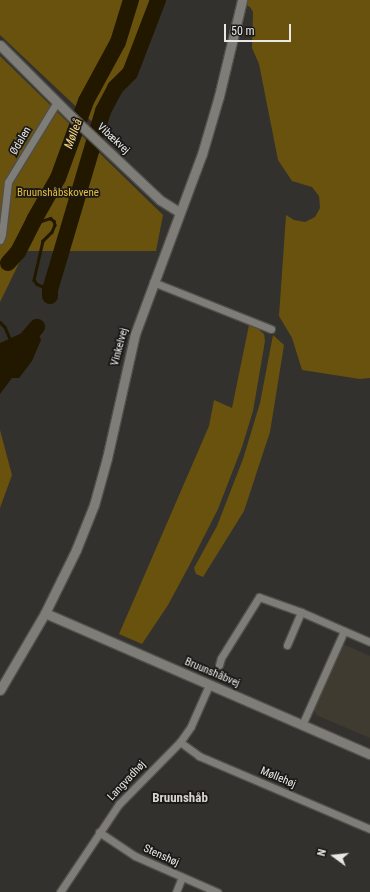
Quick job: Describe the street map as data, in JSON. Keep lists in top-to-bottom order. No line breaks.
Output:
{"streets":{"street":["Vibækvej","Ødalen","Vinkelvej","Bruunshåbvej","Møllehøj","Langvadhøj","Stenshøj"]},"crossings":[["Vibækvej","Ødalen"],["Vibækvej","Vinkelvej"],["Vinkelvej","Bruunshåbvej"],["Bruunshåbvej","Langvadhøj"],["Møllehøj","Langvadhøj"],["Langvadhøj","Stenshøj"]],"districts":["Bruunshåb"],"water":["Mølleå"],"parks":["Bruunshåbskovene"],"scale_bar":"50 m","north":"left"}
